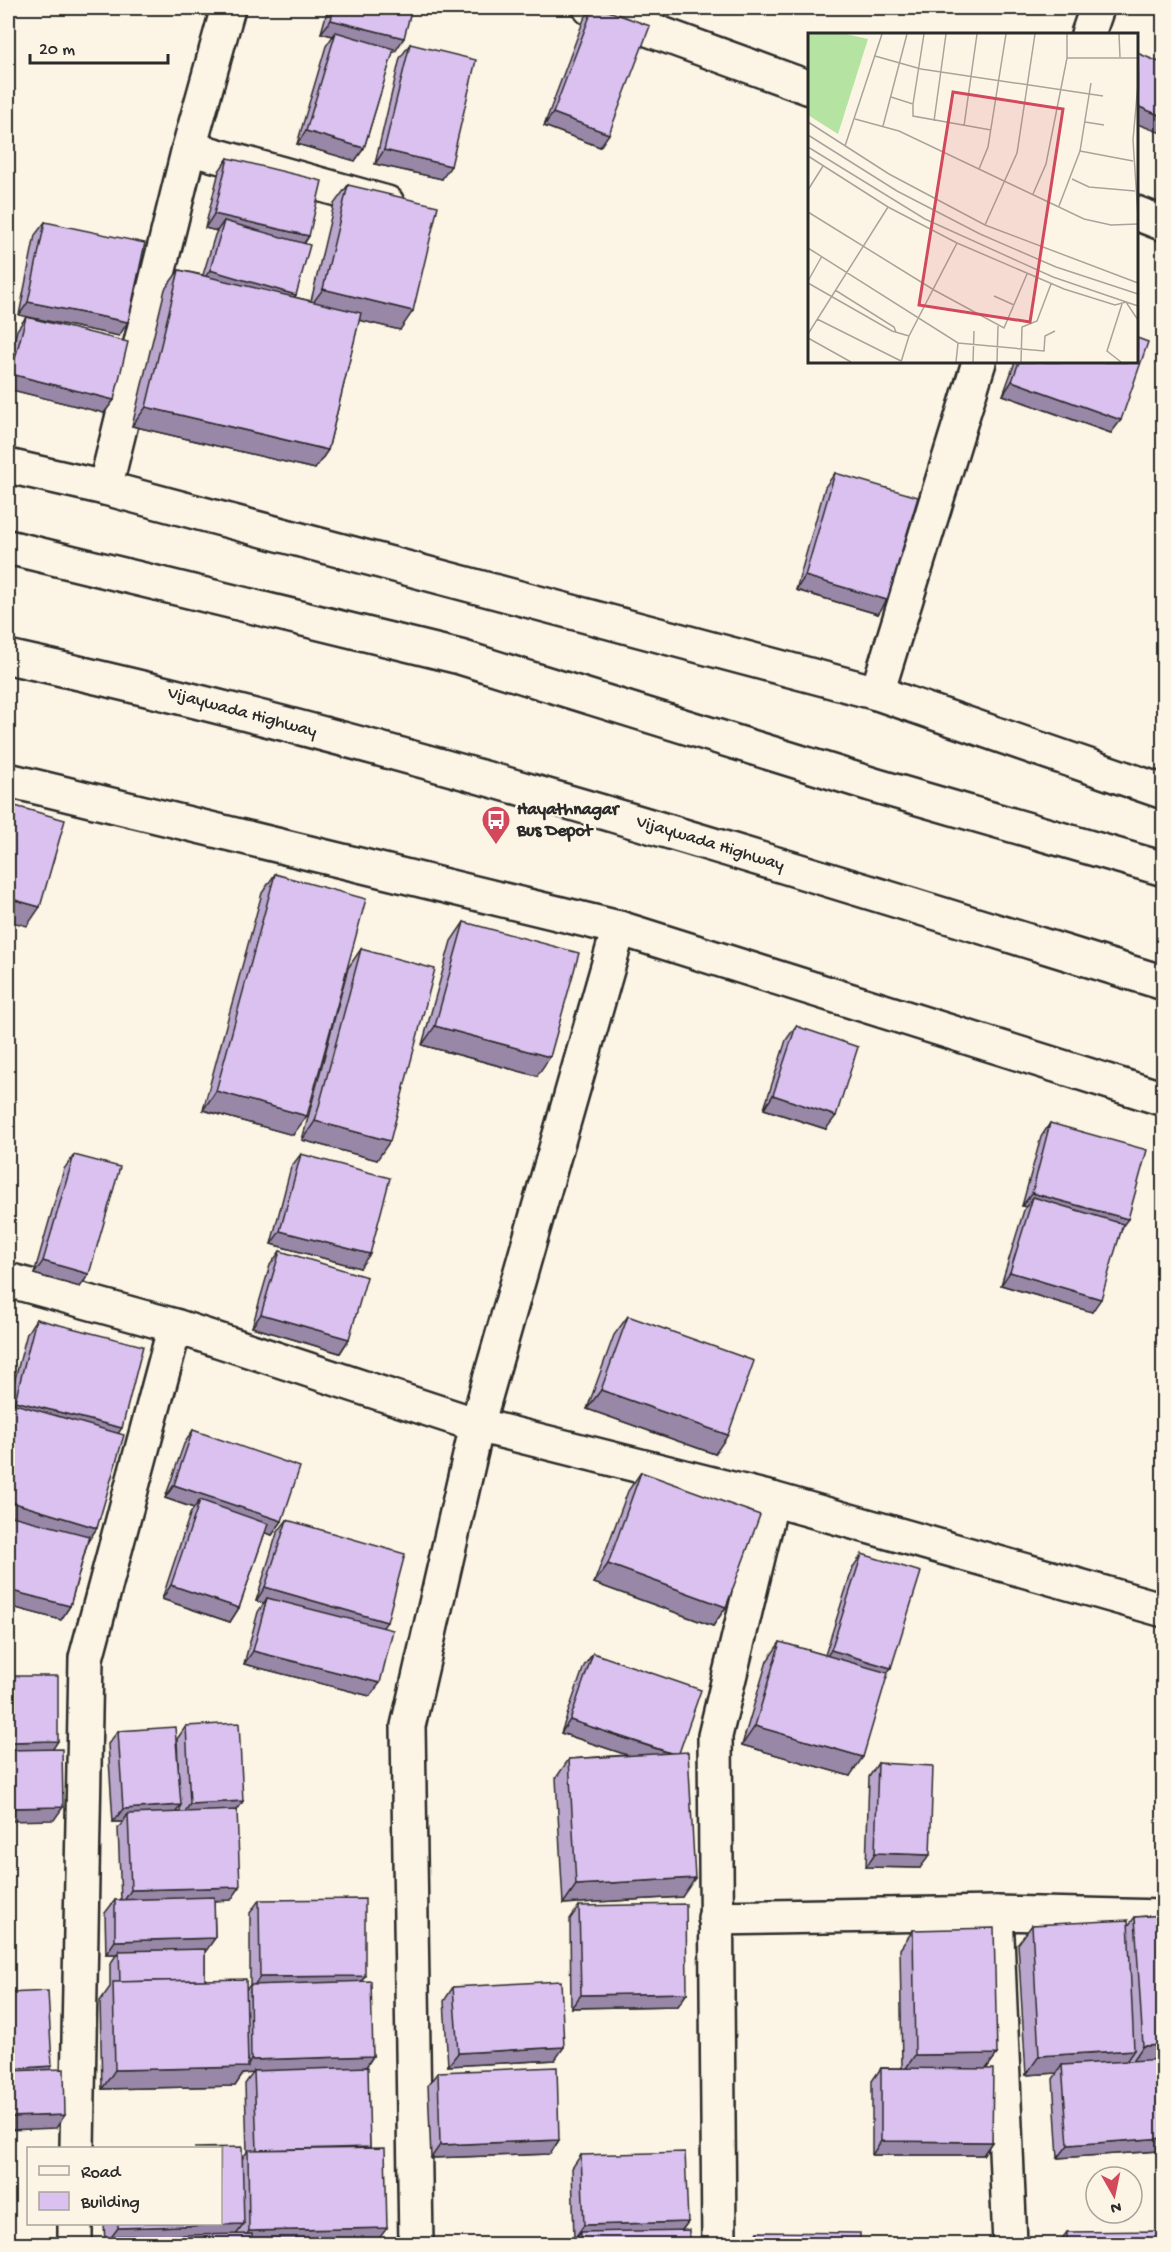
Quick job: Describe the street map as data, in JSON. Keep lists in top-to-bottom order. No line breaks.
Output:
{"streets":{"main road":["Vijaywada Highway"]},"places":{"bus stop":["Hayathnagar Bus Depot"]},"legend":["Road","Building"],"scale_bar":"20 m","north":"bottom"}
